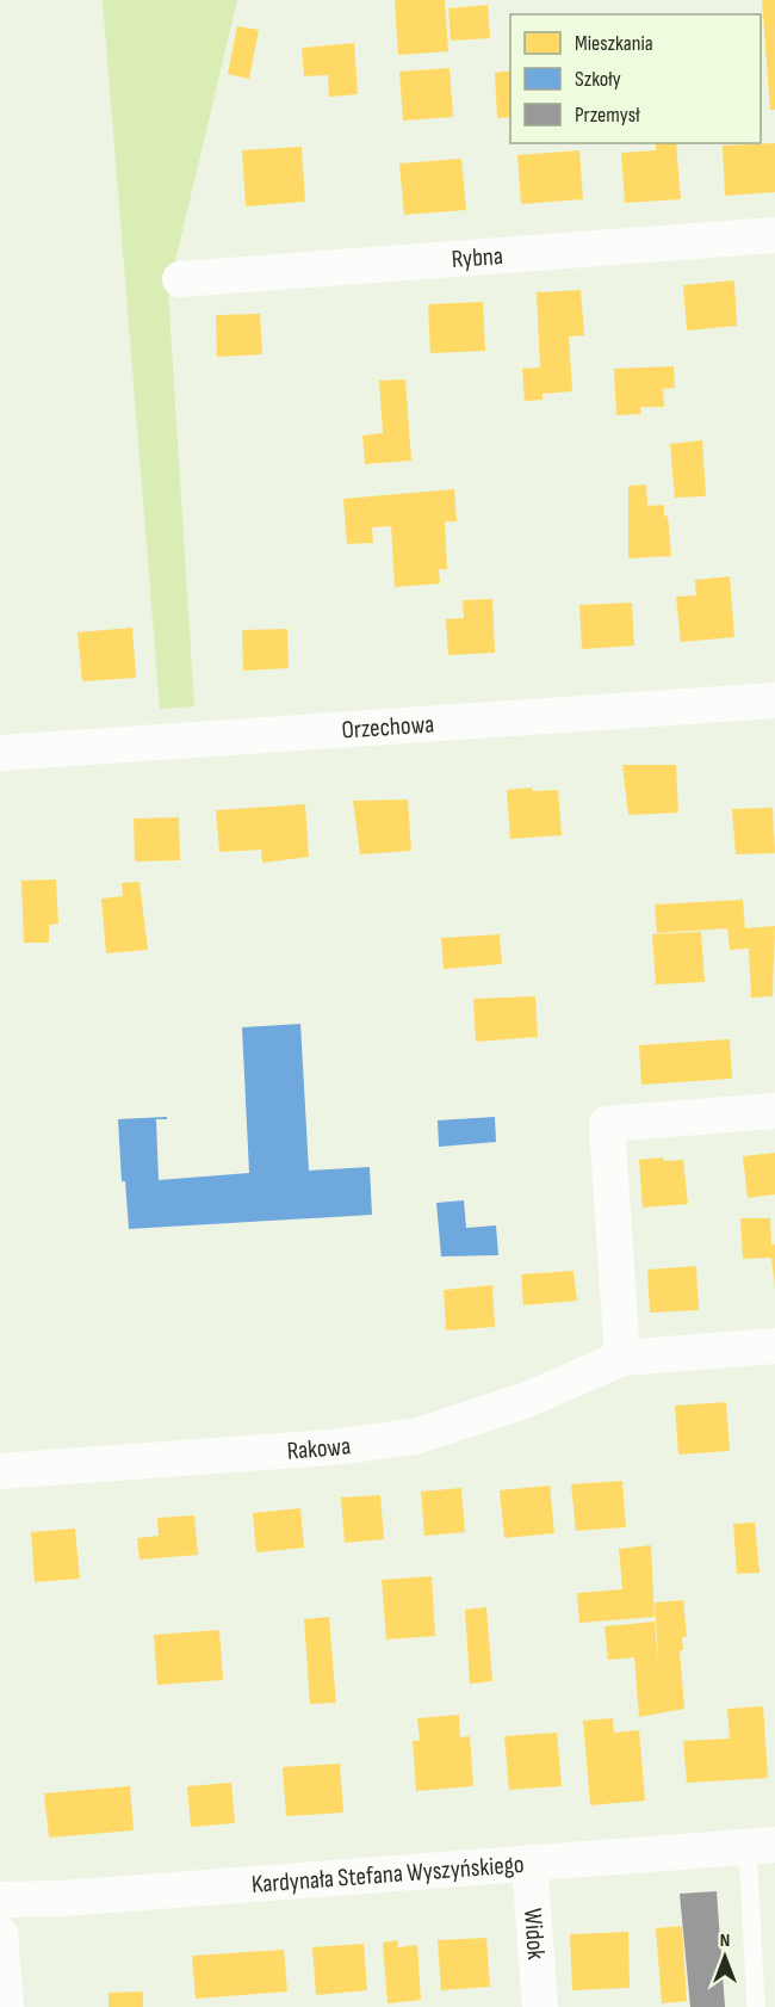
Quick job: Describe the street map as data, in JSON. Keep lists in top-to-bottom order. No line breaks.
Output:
{"streets":{"street":["Rybna","Orzechowa","Rakowa","Kardynała Stefana Wyszyńskiego","Widok"]},"crossings":[["Kardynała Stefana Wyszyńskiego","Widok"]],"legend":["Mieszkania","Szkoły","Przemysł"],"north":"top"}
